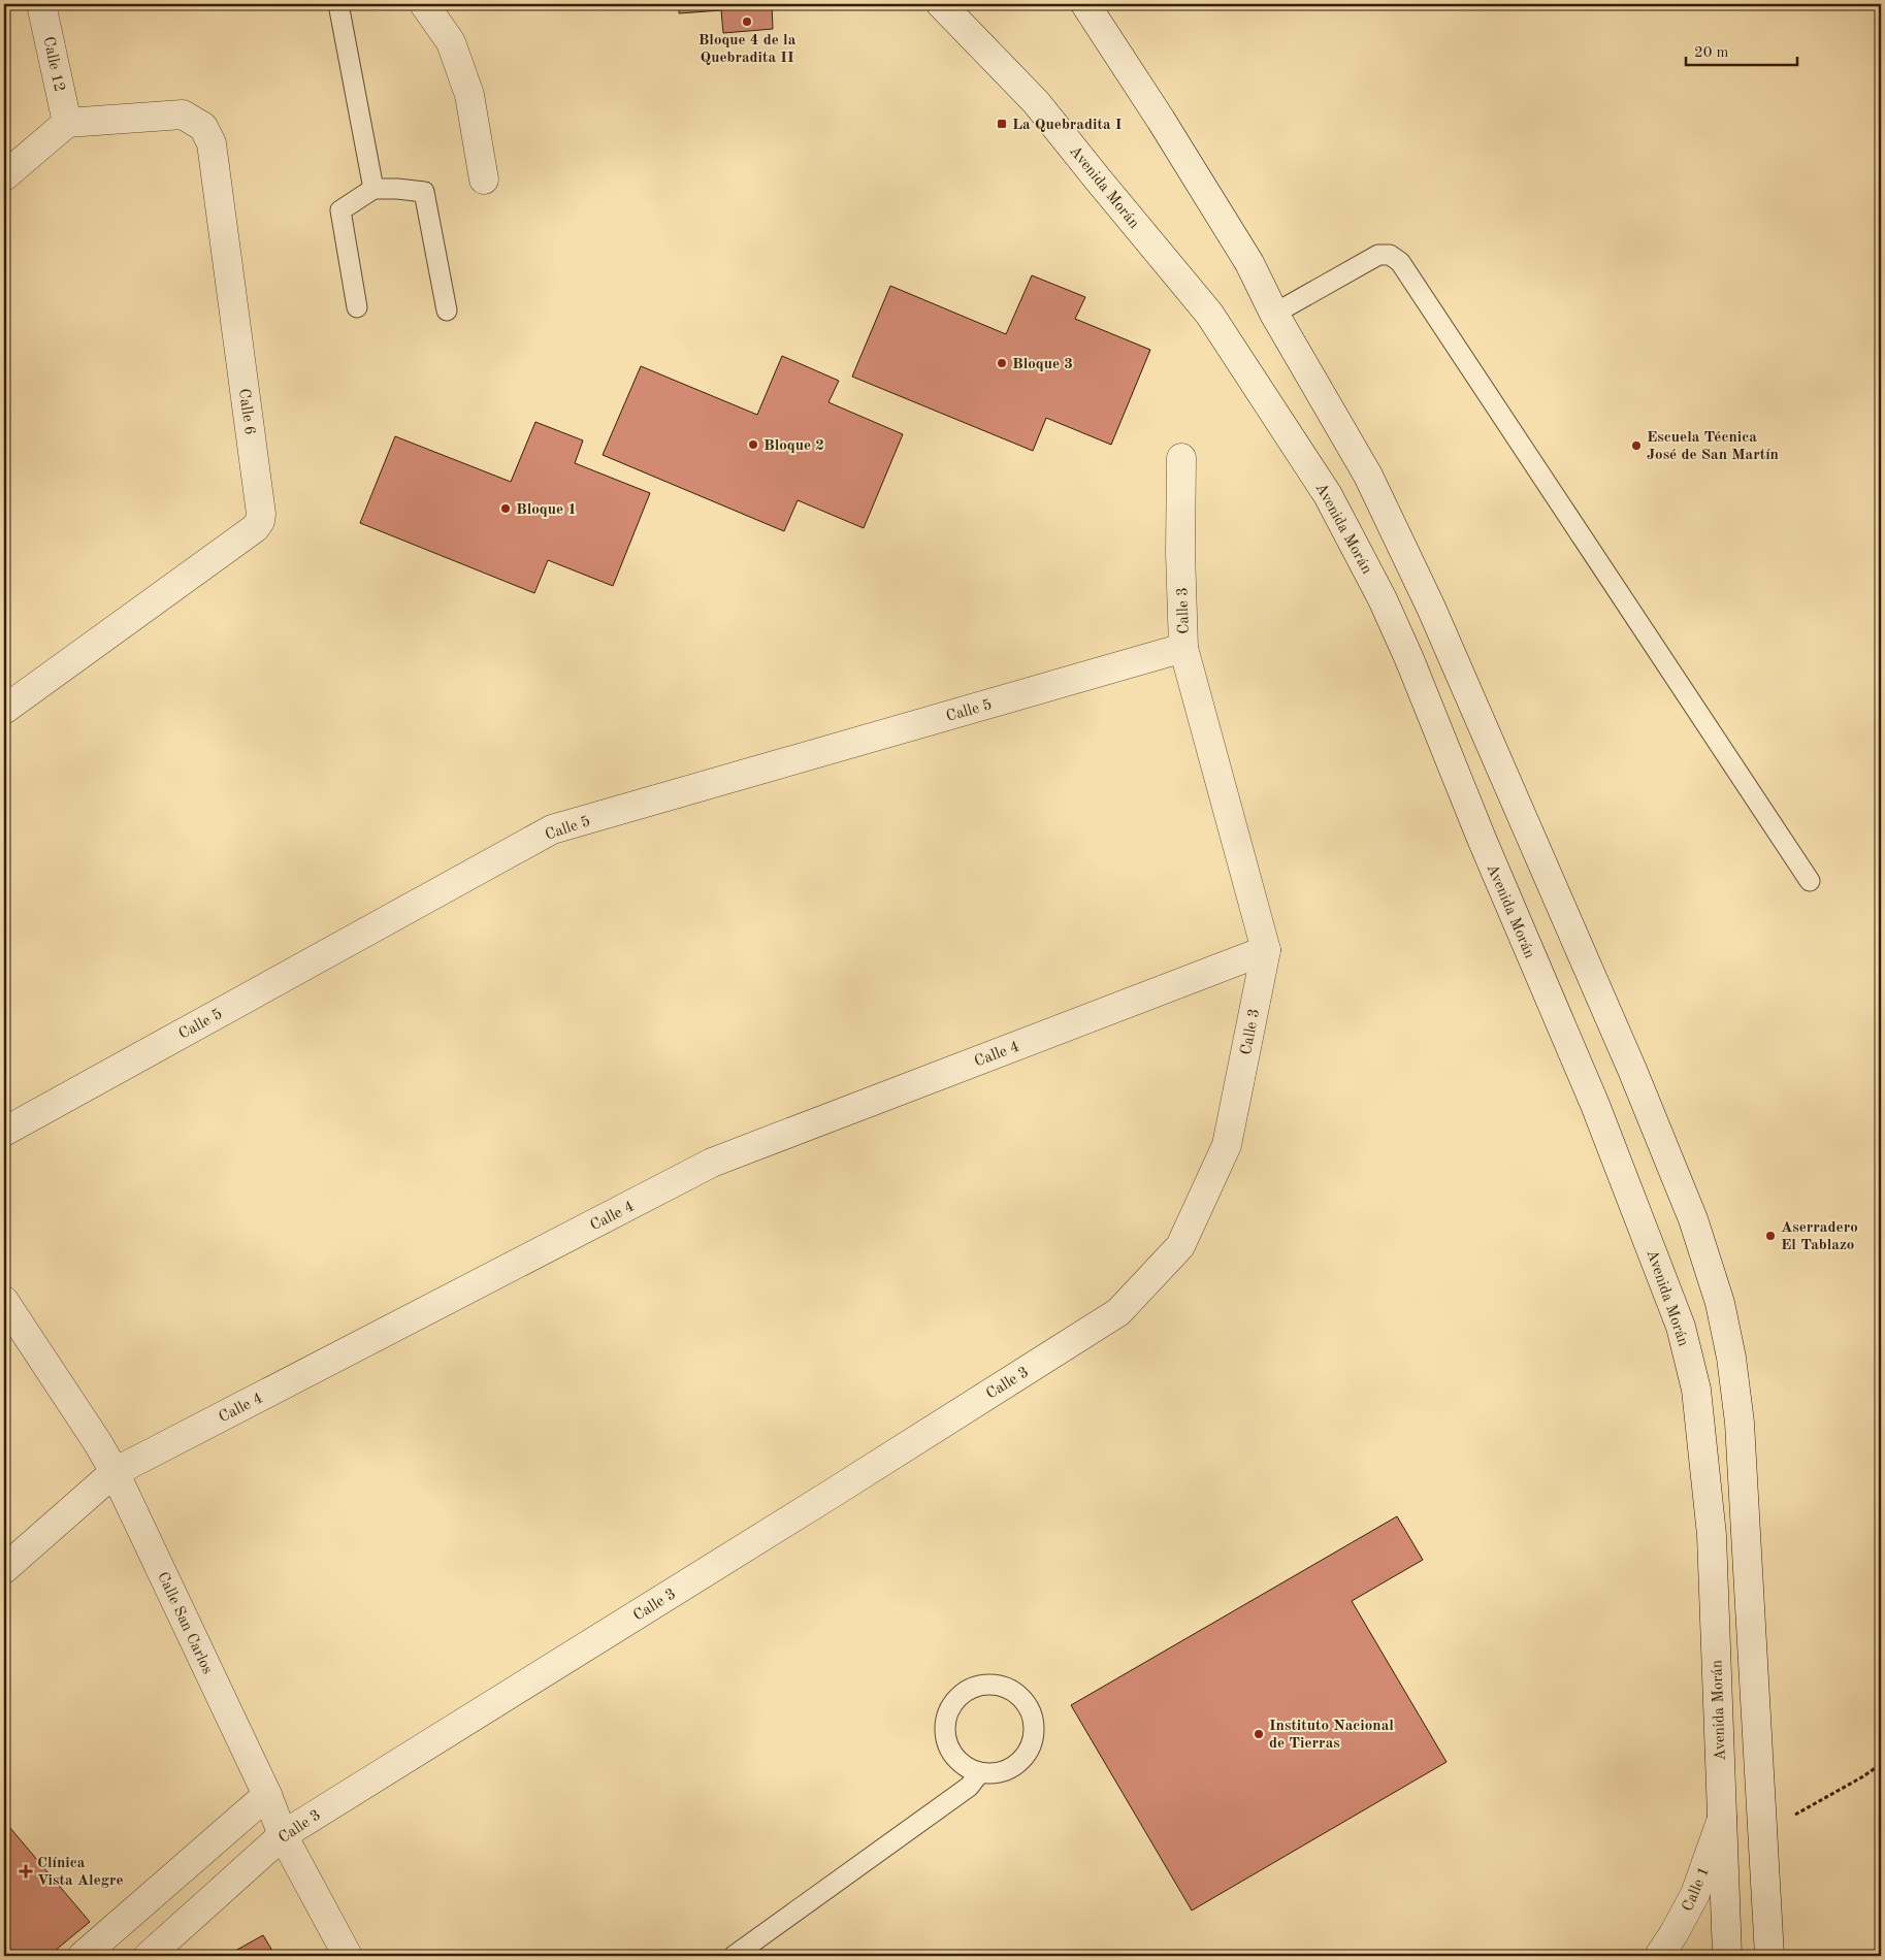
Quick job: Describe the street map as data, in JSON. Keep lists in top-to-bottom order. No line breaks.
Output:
{"streets":{"street":["Calle 12","Avenida Morán","Calle 6","Calle 3","Calle 5","Calle 4","Calle San Carlos","Calle 1"]},"crossings":[["Calle 12","Calle 6"],["Avenida Morán","Calle 1"],["Calle 3","Calle 5"],["Calle 3","Calle 4"],["Calle 3","Calle San Carlos"],["Calle 4","Calle San Carlos"]],"places":{"other":["Bloque 4 de la Quebradita II","Bloque 3","Bloque 2","Escuela Técnica José de San Martín","Bloque 1","Aserradero El Tablazo","Instituto Nacional de Tierras"],"transit":["La Quebradita I"],"health":["Clínica Vista Alegre"]},"scale_bar":"20 m"}
